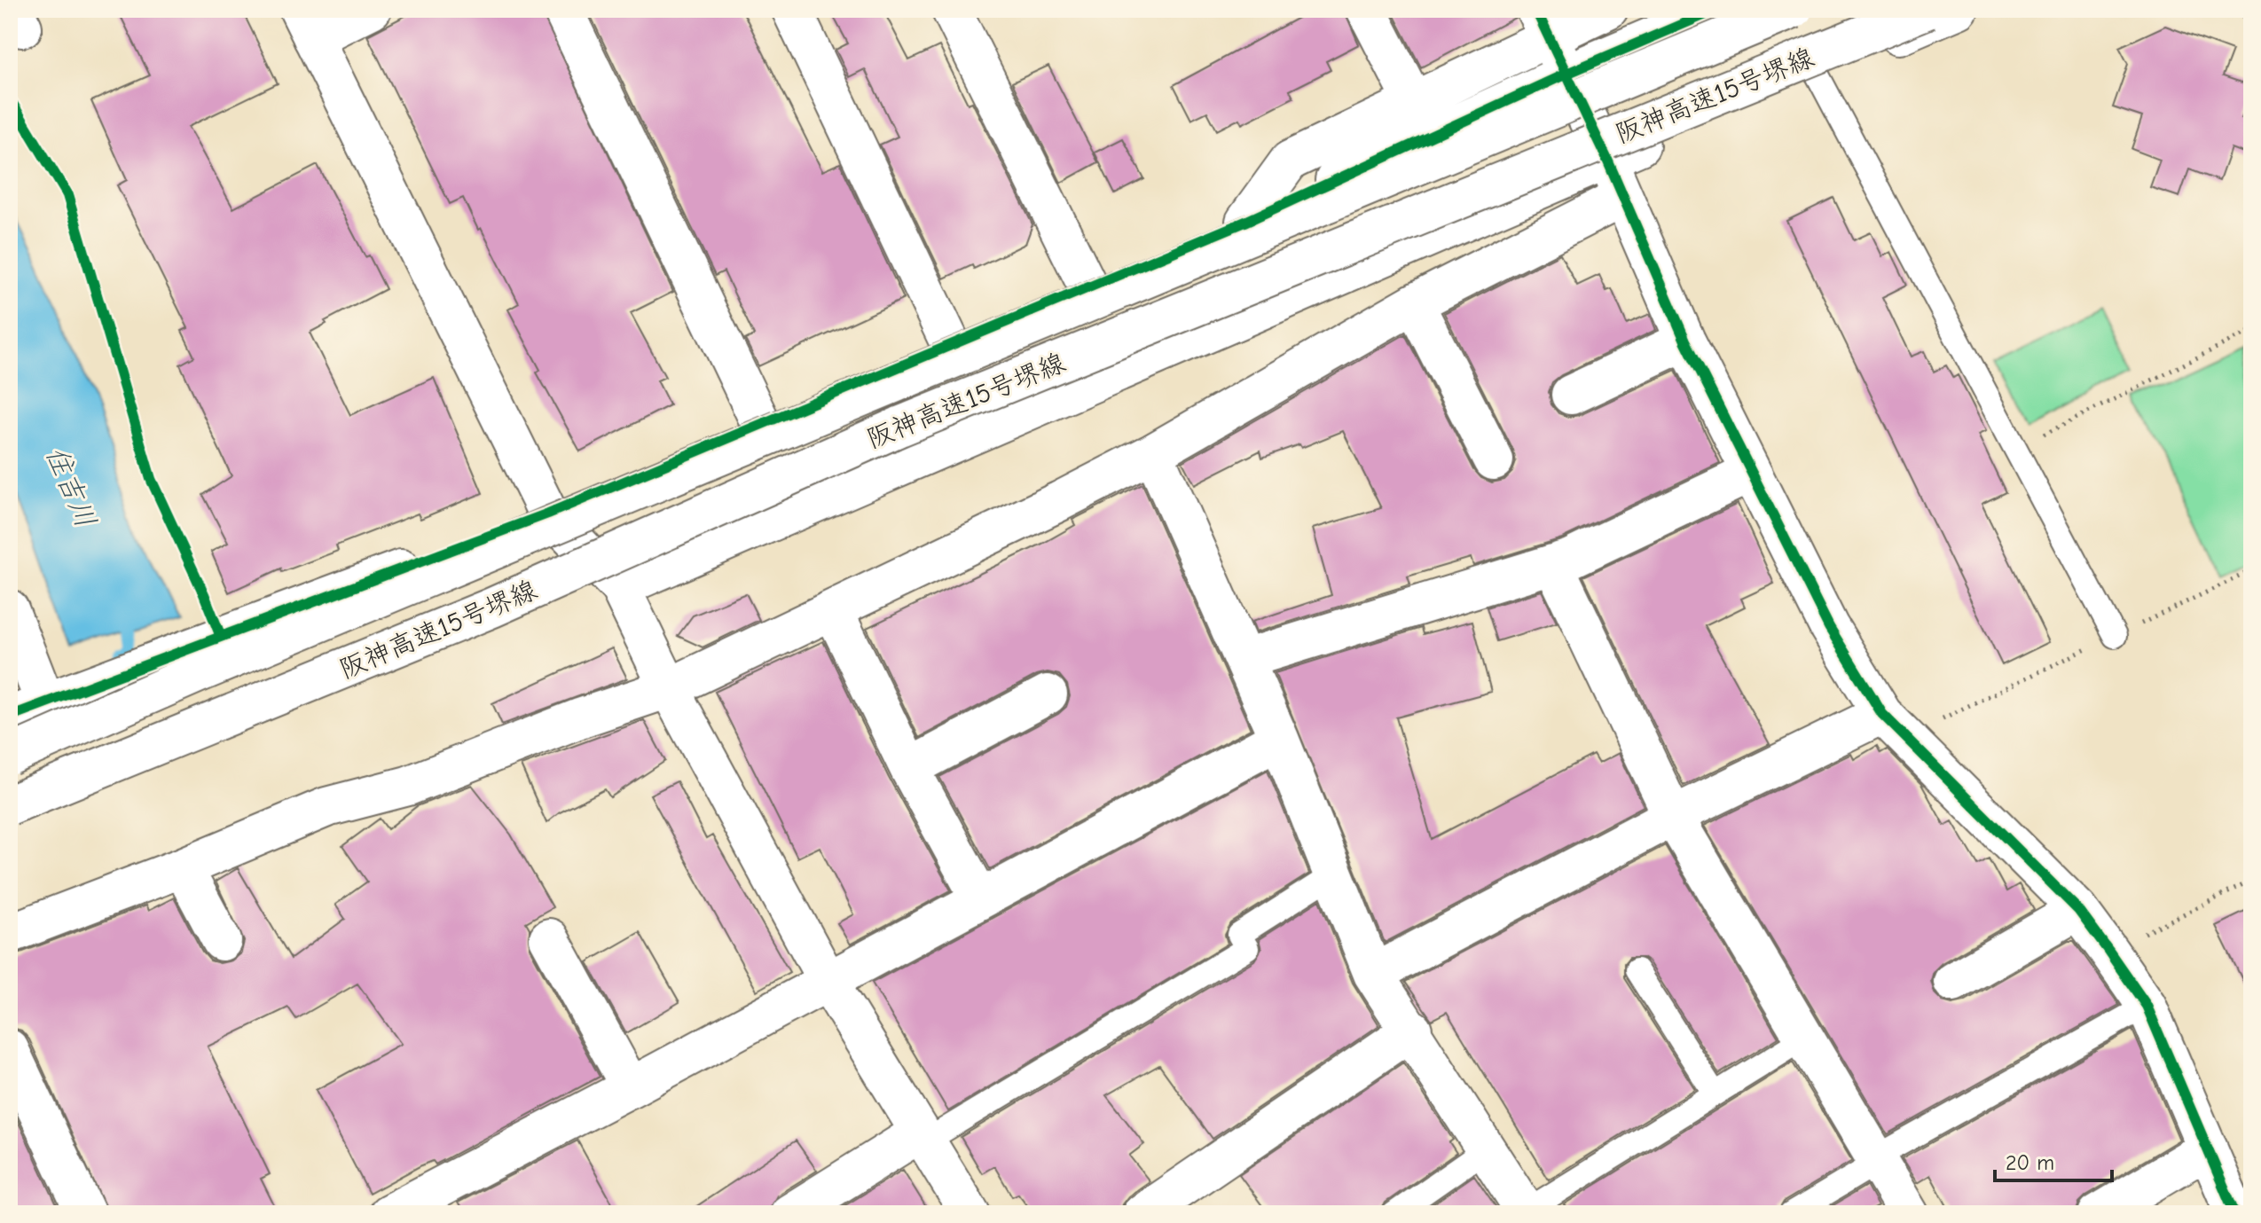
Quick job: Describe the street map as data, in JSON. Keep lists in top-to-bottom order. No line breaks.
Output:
{"streets":{"main road":["阪神高速15号堺線"]},"water":["住吉川"],"scale_bar":"20 m"}
